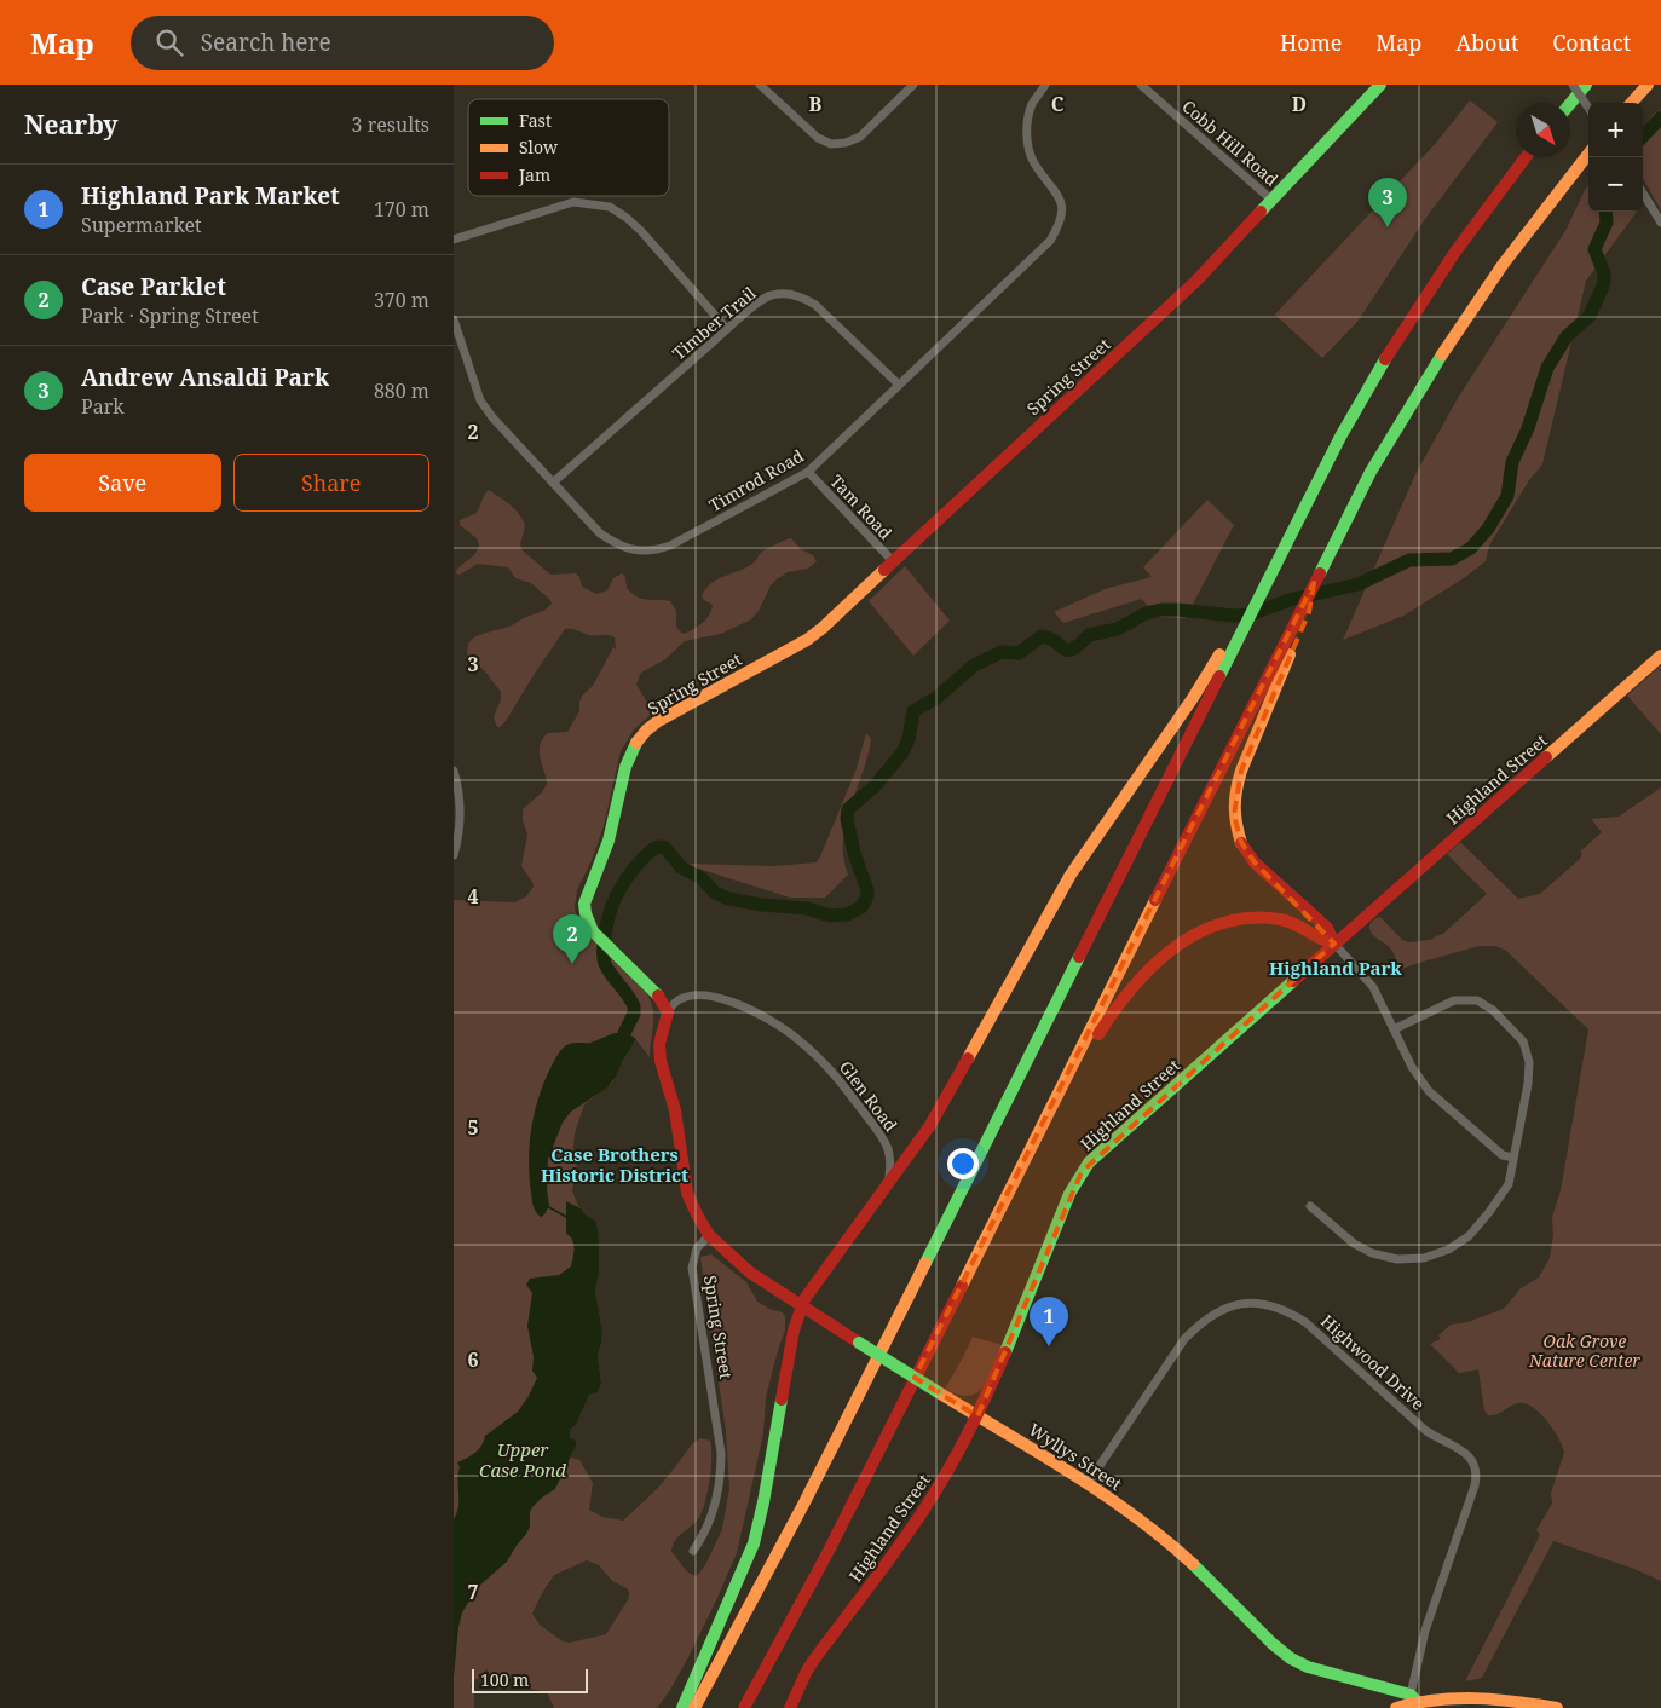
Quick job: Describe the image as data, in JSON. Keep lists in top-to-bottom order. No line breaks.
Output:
{"streets":{"main road":["Spring Street","Highland Street","Wyllys Street"],"street":["Cobb Hill Road","Timber Trail","Timrod Road","Tam Road","Glen Road","Highwood Drive"]},"crossings":[["Cobb Hill Road","Spring Street"],["Timber Trail","Timrod Road"],["Spring Street","Tam Road"],["Spring Street","Glen Road"],["Spring Street","Wyllys Street"],["Timrod Road","Tam Road"],["Highland Street","Wyllys Street"],["Highwood Drive","Wyllys Street"]],"districts":["Highland Park","Case Brothers Historic District"],"water":["Upper Case Pond"],"parks":["Oak Grove Nature Center"],"legend":["Fast","Slow","Jam"],"scale_bar":"100 m","north":"bottom right","page":{"header":"Map","search":"Search here","nav":["Home","Map","About","Contact"],"heading":["Nearby","3 results"],"map_buttons":["+","−"],"list":[{"mark":"1","name":"Highland Park Market","note":"Supermarket","value":"170 m"},{"mark":"2","name":"Case Parklet","note":"Park · Spring Street","value":"370 m"},{"mark":"3","name":"Andrew Ansaldi Park","note":"Park","value":"880 m"}],"pins":["3","2","1"],"buttons":["Save","Share"],"scale":"100 m"},"grid":{"columns":["B","C","D"],"rows":["2","3","4","5","6","7"]}}
